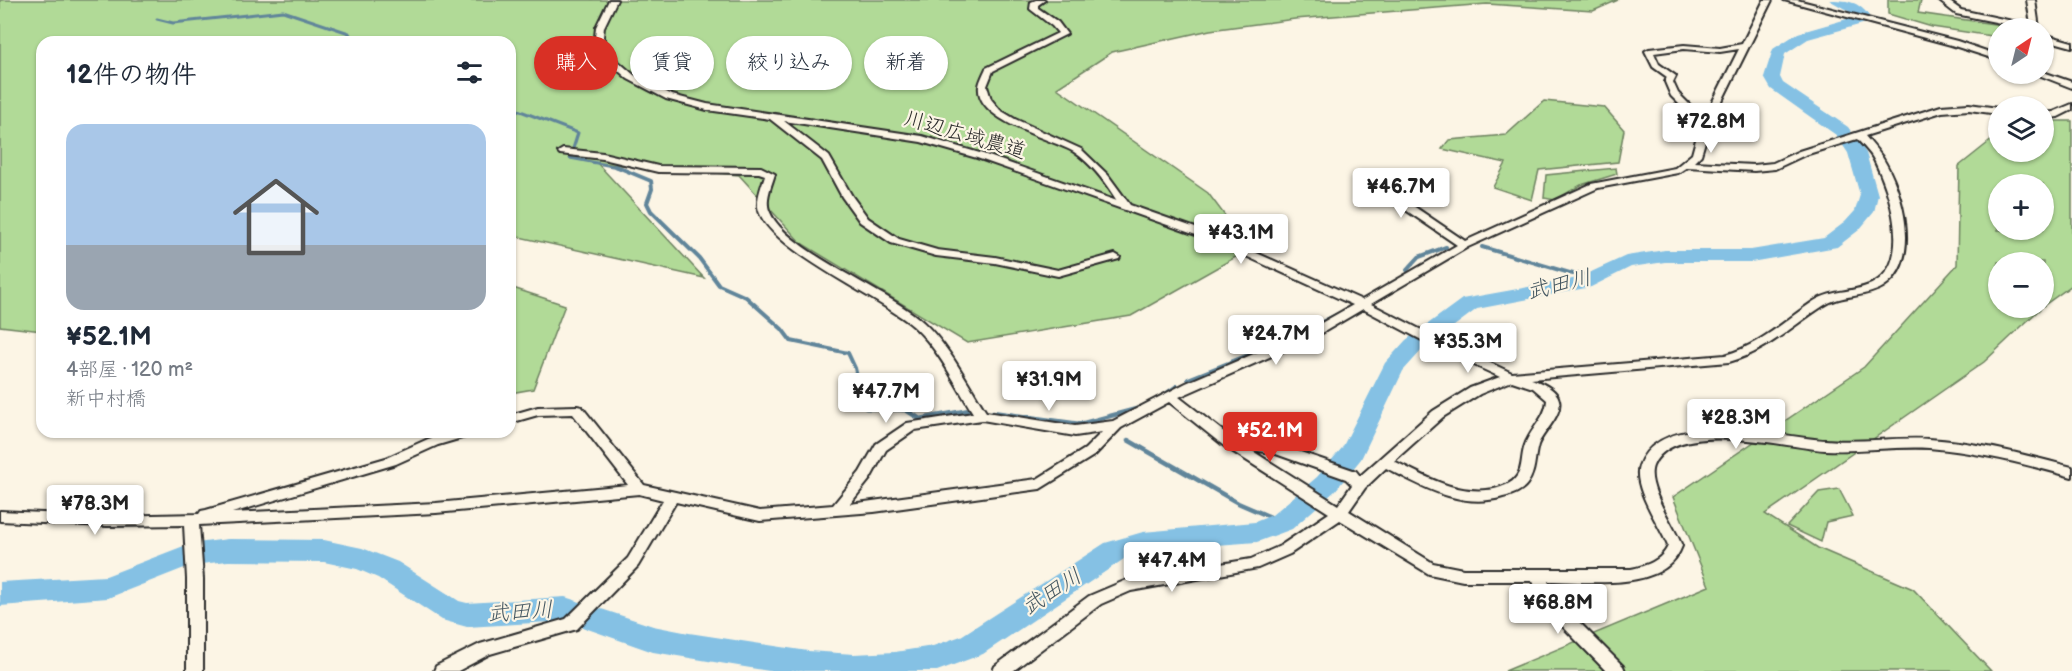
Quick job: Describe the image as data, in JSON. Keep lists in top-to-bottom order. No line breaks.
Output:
{"streets":{"street":["川辺広域農道"]},"water":["武田川"],"north":"top right","page":{"map_buttons":["+","−"],"chip":["購入","賃貸","絞り込み","新着"],"heading":"12件の物件","price":["¥72.8M","¥46.7M","¥43.1M","¥24.7M","¥35.3M","¥31.9M","¥47.7M","¥28.3M","¥52.1M","¥78.3M","¥47.4M","¥68.8M"],"list":[{"name":"¥52.1M","note":"4部屋 · 120 m² · 新中村橋"}]}}
